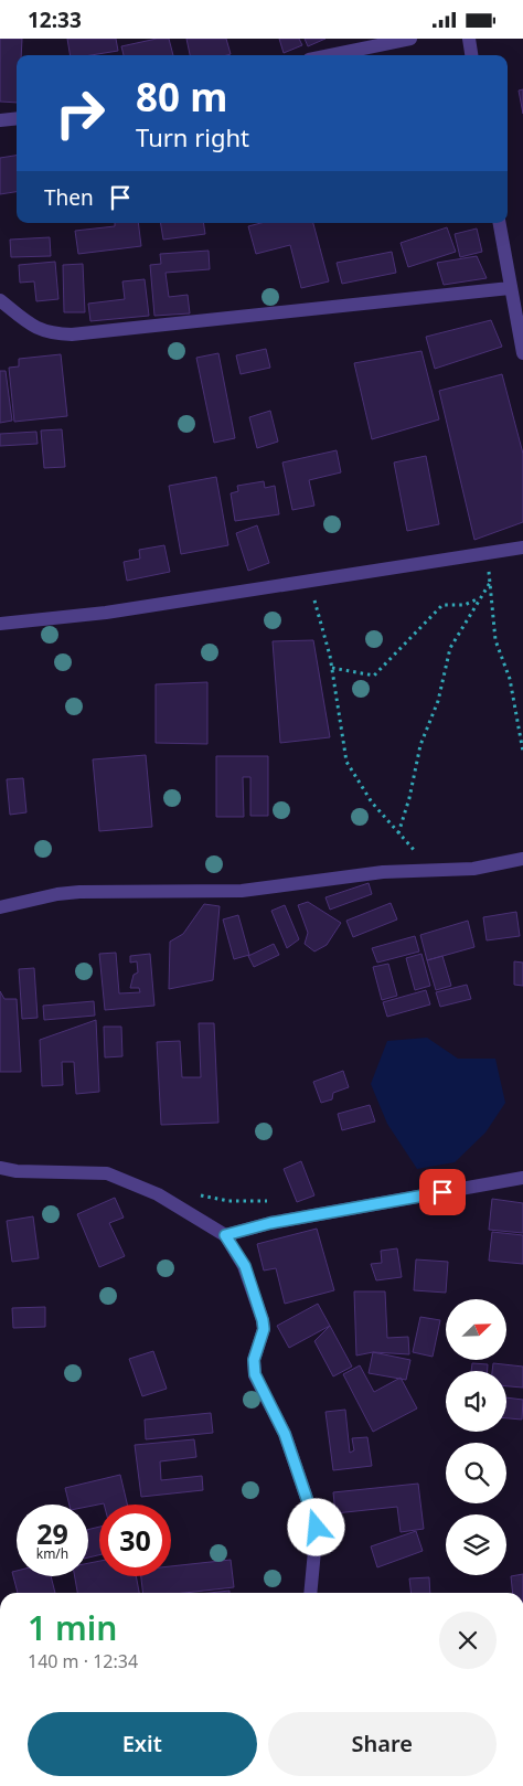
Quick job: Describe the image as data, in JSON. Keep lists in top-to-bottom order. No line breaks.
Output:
{"north":"top right","page":{"status":"12:33","turn":["80 m","Turn right"],"then":"Then","speed":"29 km/h","limit":"30","heading":["1 min","140 m · 12:34"],"buttons":["Exit","Share"]}}
